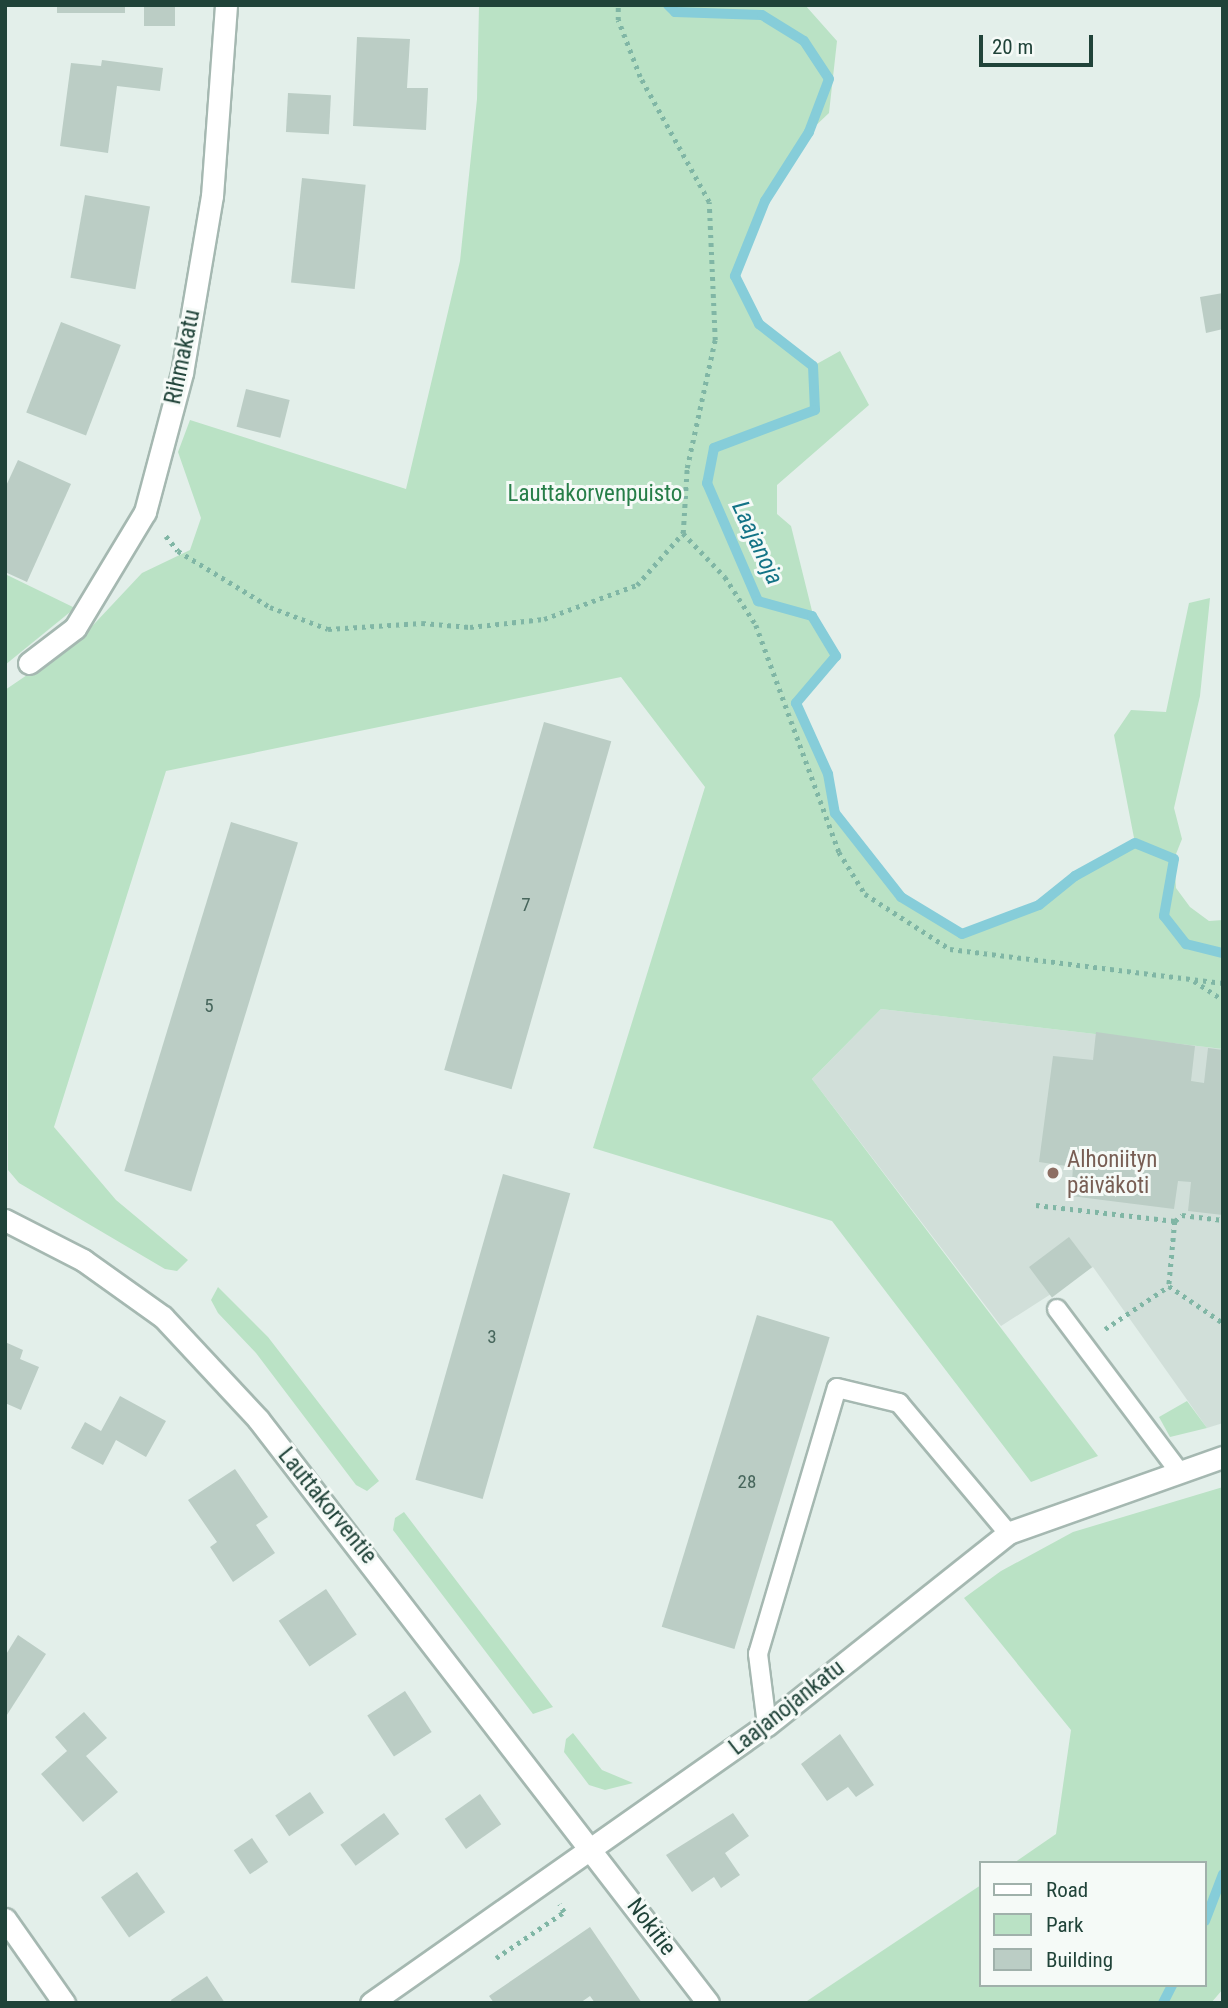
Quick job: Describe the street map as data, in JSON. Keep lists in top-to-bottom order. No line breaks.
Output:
{"streets":{"street":["Rihmakatu","Lauttakorventie","Laajanojankatu","Nokitie"]},"crossings":[["Lauttakorventie","Laajanojankatu"],["Lauttakorventie","Nokitie"],["Laajanojankatu","Nokitie"]],"water":["Laajanoja"],"parks":["Lauttakorvenpuisto"],"places":["Alhoniityn päiväkoti"],"house_numbers":["7","5","3","28"],"legend":["Road","Park","Building"],"scale_bar":"20 m"}
